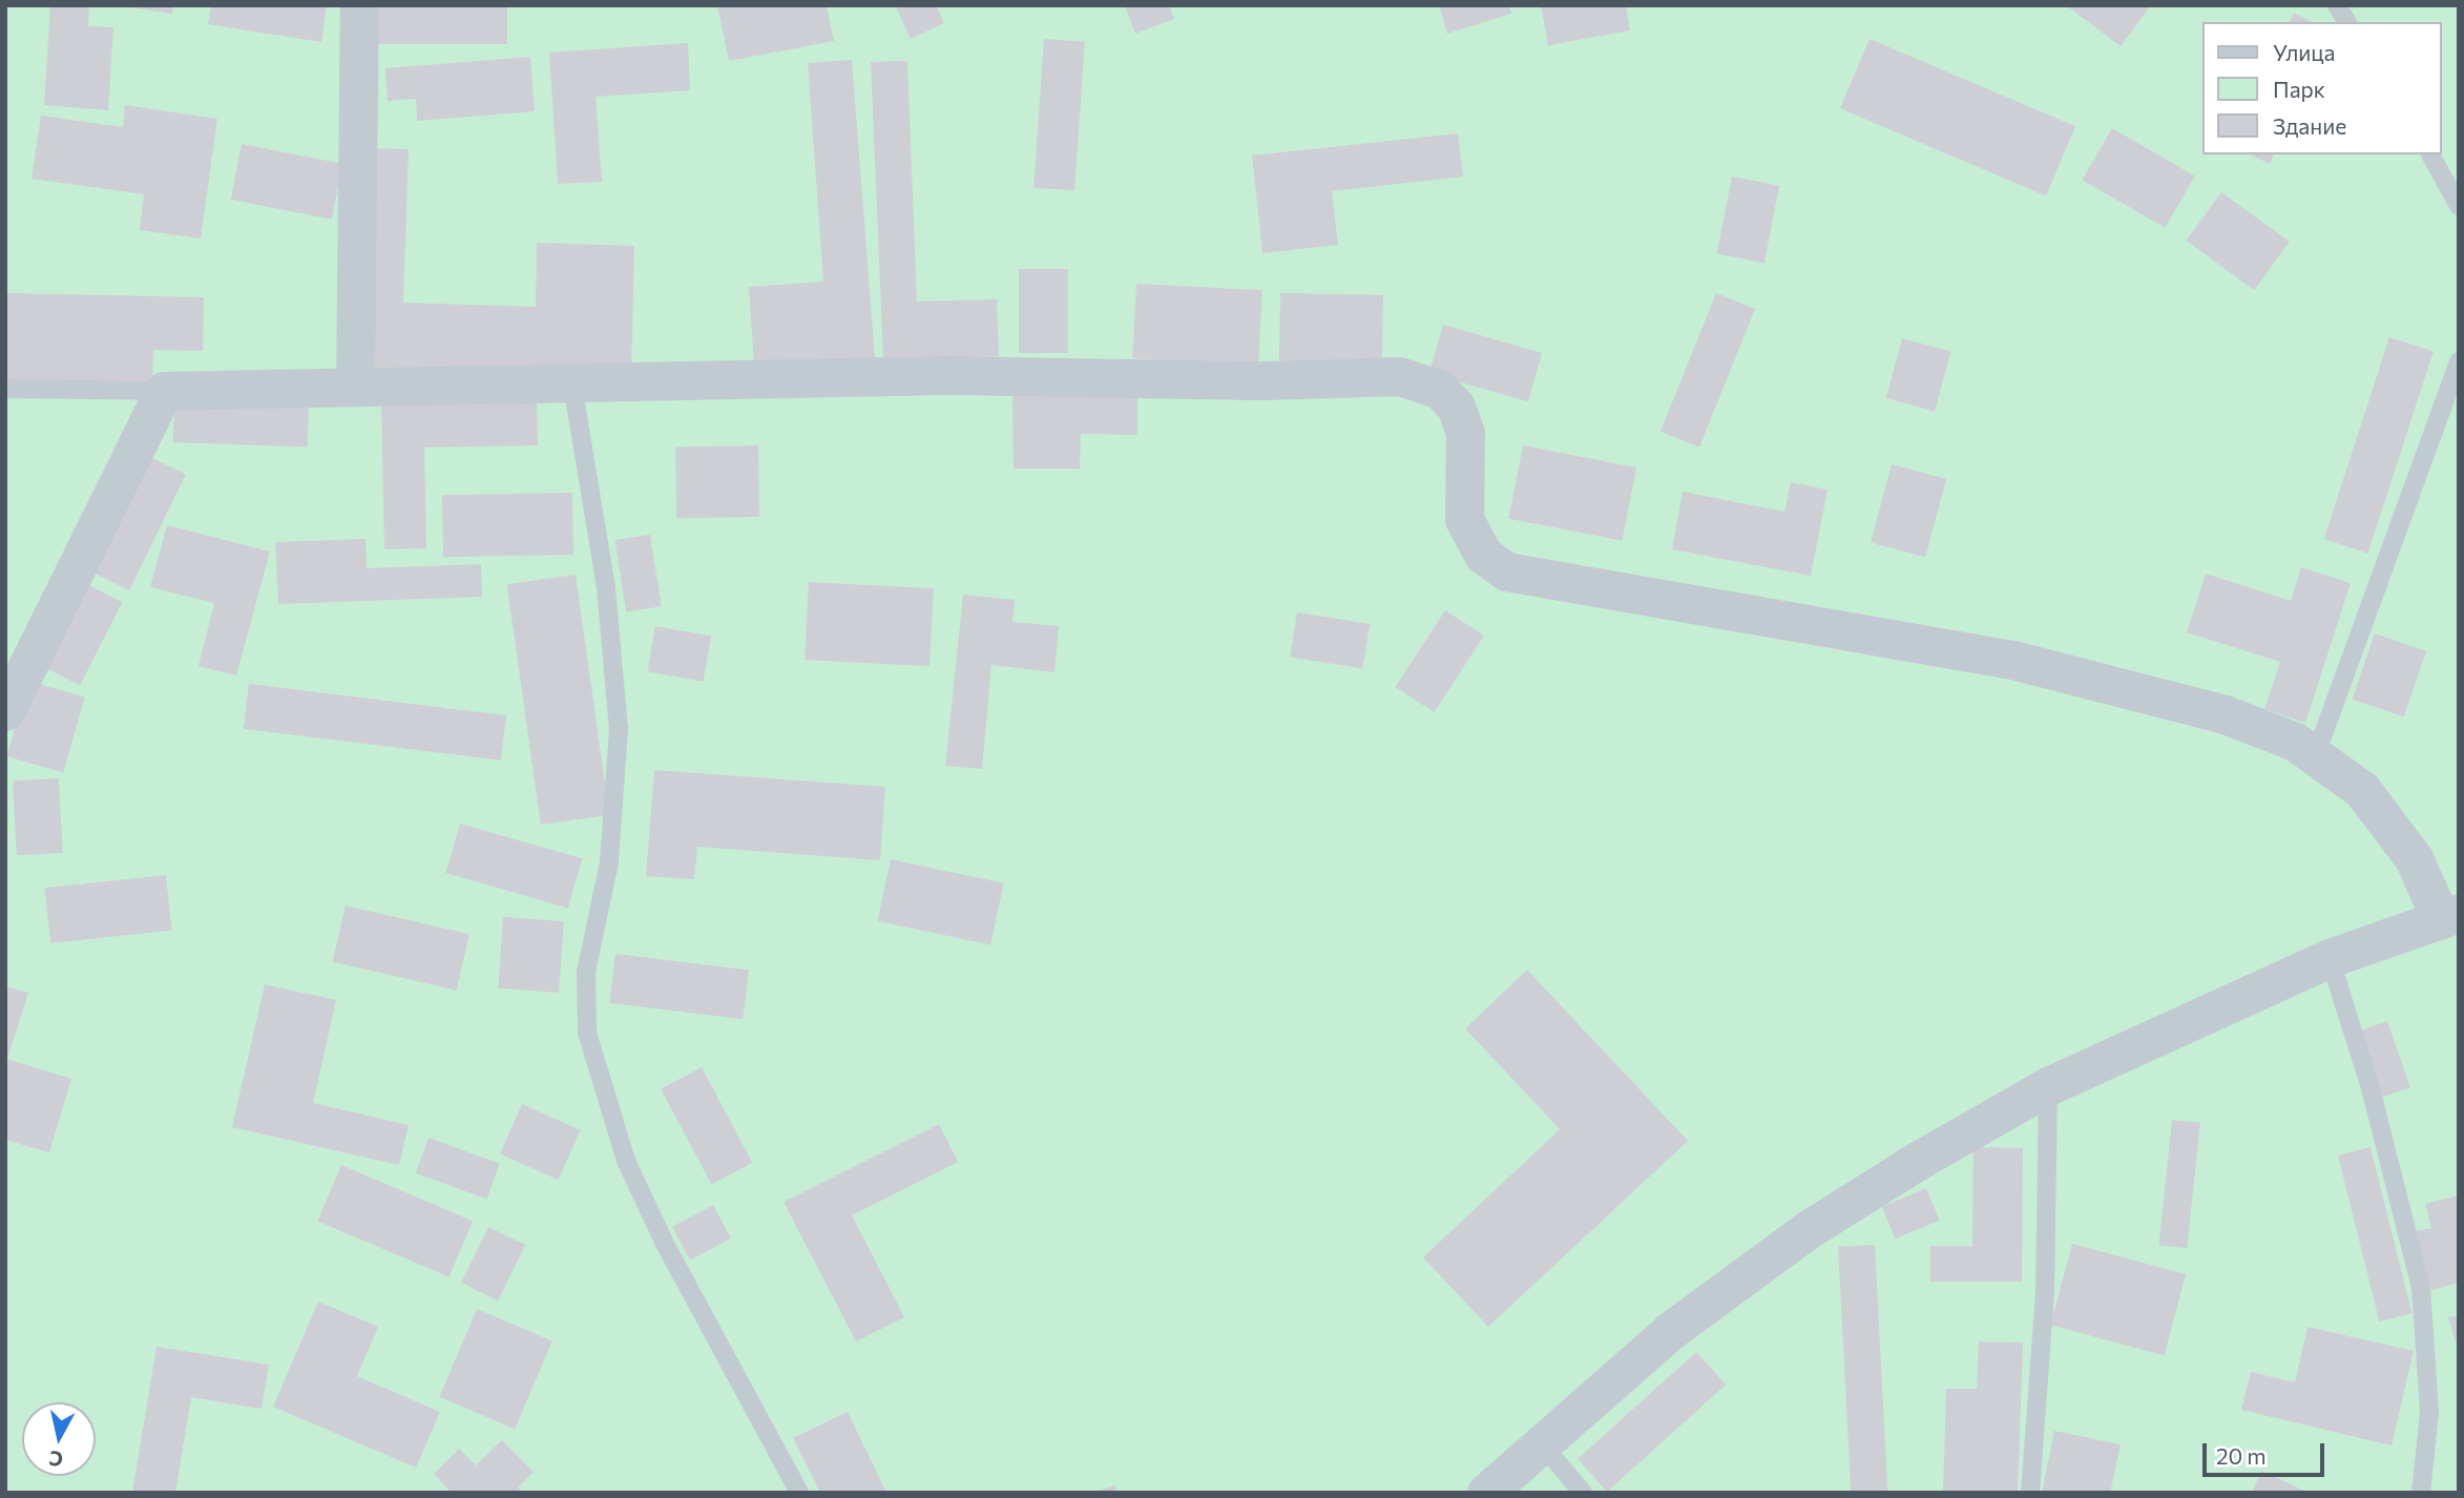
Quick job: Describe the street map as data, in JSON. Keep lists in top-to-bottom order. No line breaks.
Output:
{"legend":["Улица","Парк","Здание"],"scale_bar":"20 m","north":"bottom"}
